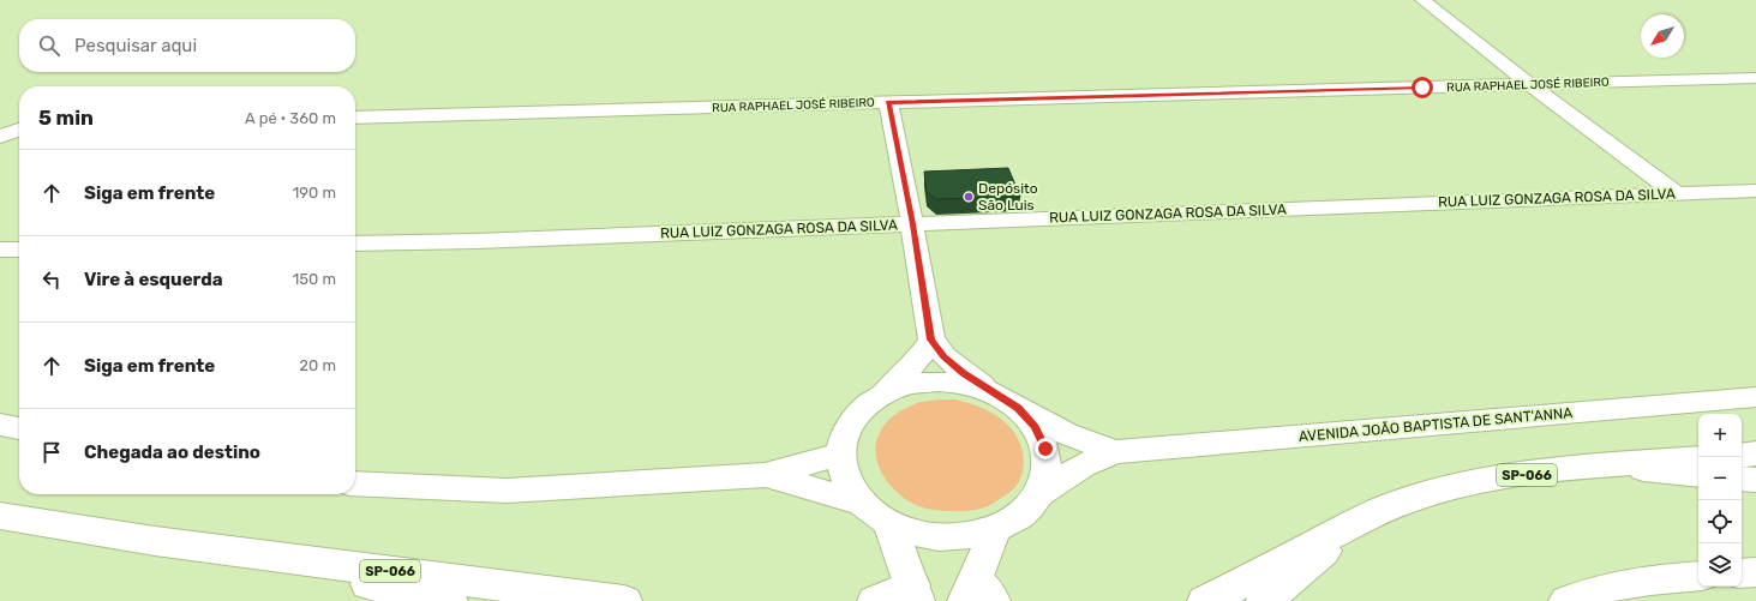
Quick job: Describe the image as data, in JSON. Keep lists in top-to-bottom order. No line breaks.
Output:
{"streets":{"main road":["SP-066"],"street":["RUA RAPHAEL JOSÉ RIBEIRO","RUA LUIZ GONZAGA ROSA DA SILVA","AVENIDA JOÃO BAPTISTA DE SANT'ANNA"]},"places":["Depósito São Luis"],"north":"bottom left","page":{"search":"Pesquisar aqui","heading":["5 min","A pé · 360 m"],"list":[["Siga em frente","190 m"],["Vire à esquerda","150 m"],["Siga em frente","20 m"],"Chegada ao destino"],"map_buttons":["+","−"]}}
